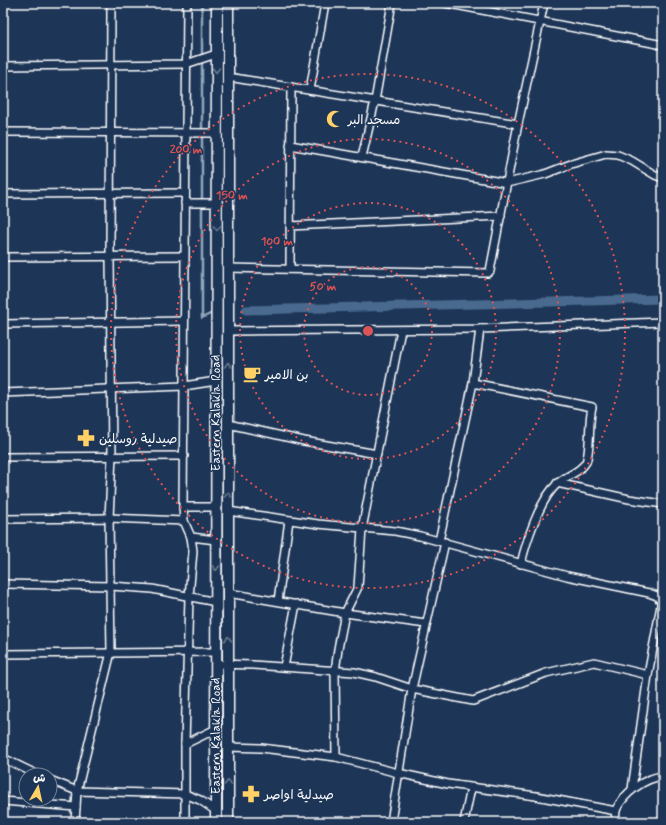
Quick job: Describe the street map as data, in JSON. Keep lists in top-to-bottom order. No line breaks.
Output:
{"streets":{"street":["Eastern Kalakla Road"]},"places":{"mosque":["مسجد البر"],"cafe":["بن الامير"],"pharmacy":["صيدلية روسلين","صيدلية اواصر"]},"north":"top","rings":["200 m","150 m","100 m","50 m"]}
